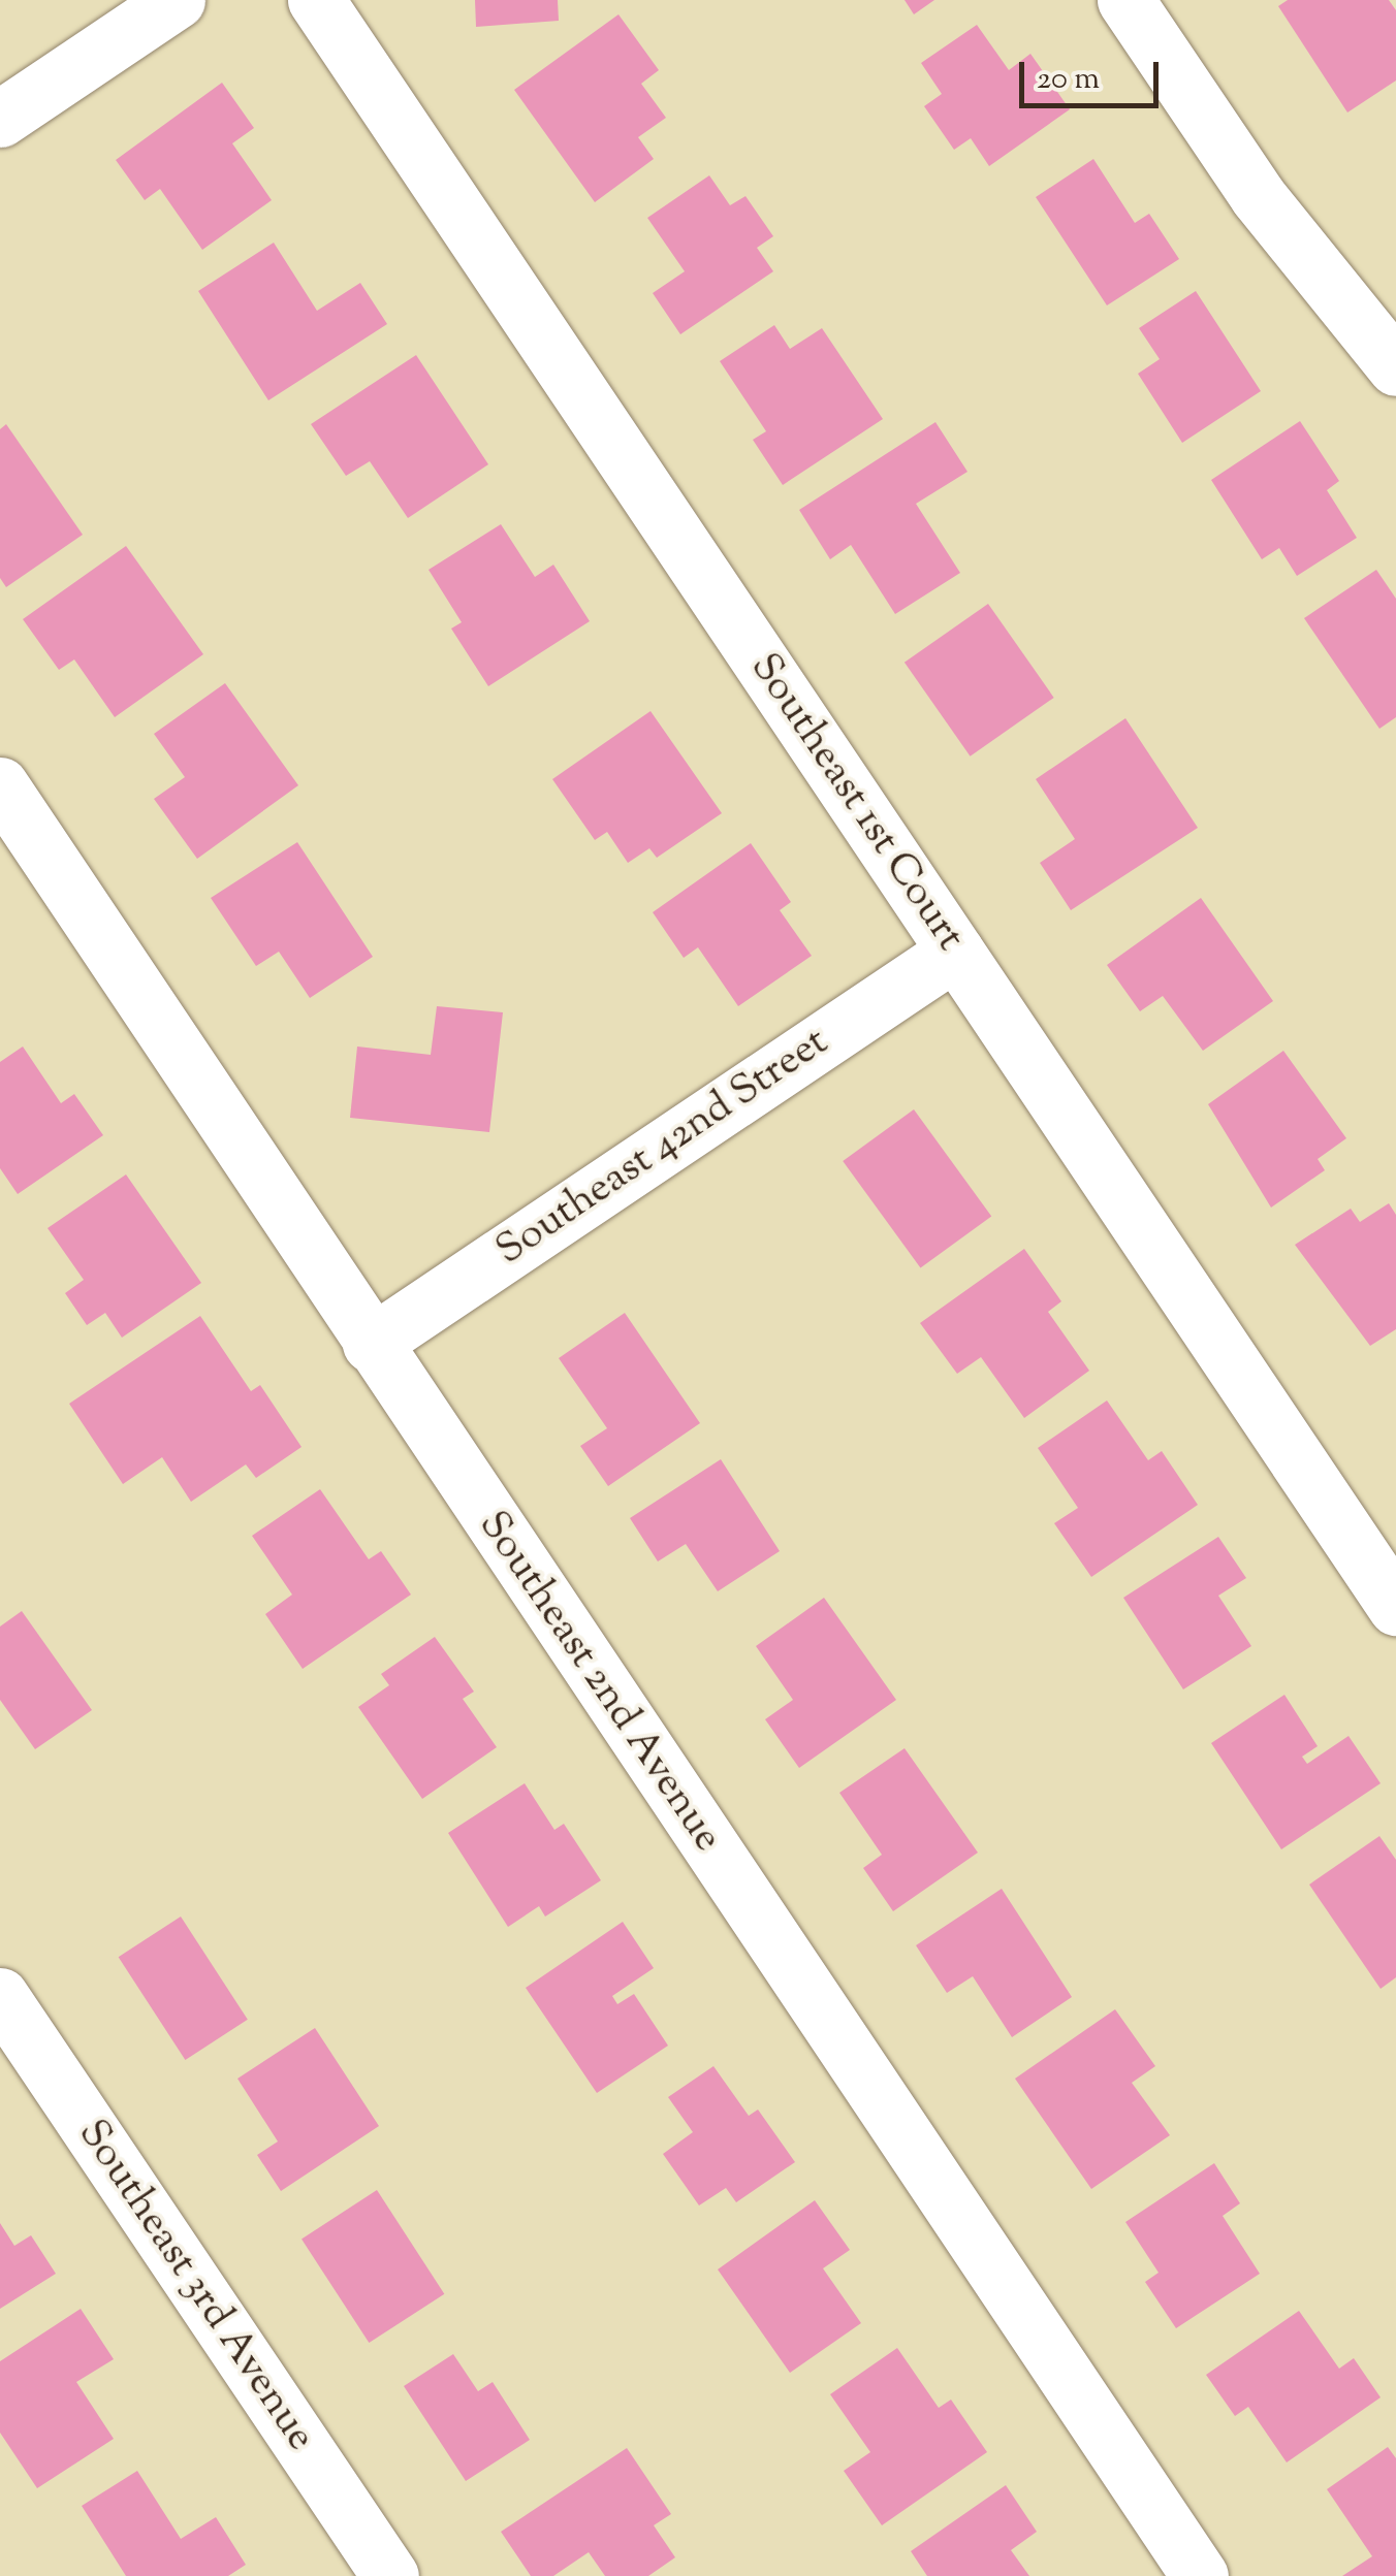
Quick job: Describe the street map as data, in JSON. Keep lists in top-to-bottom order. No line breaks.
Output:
{"streets":{"street":["Southeast 1st Court","Southeast 42nd Street","Southeast 2nd Avenue","Southeast 3rd Avenue"]},"crossings":[["Southeast 1st Court","Southeast 42nd Street"],["Southeast 42nd Street","Southeast 2nd Avenue"]],"scale_bar":"20 m"}
